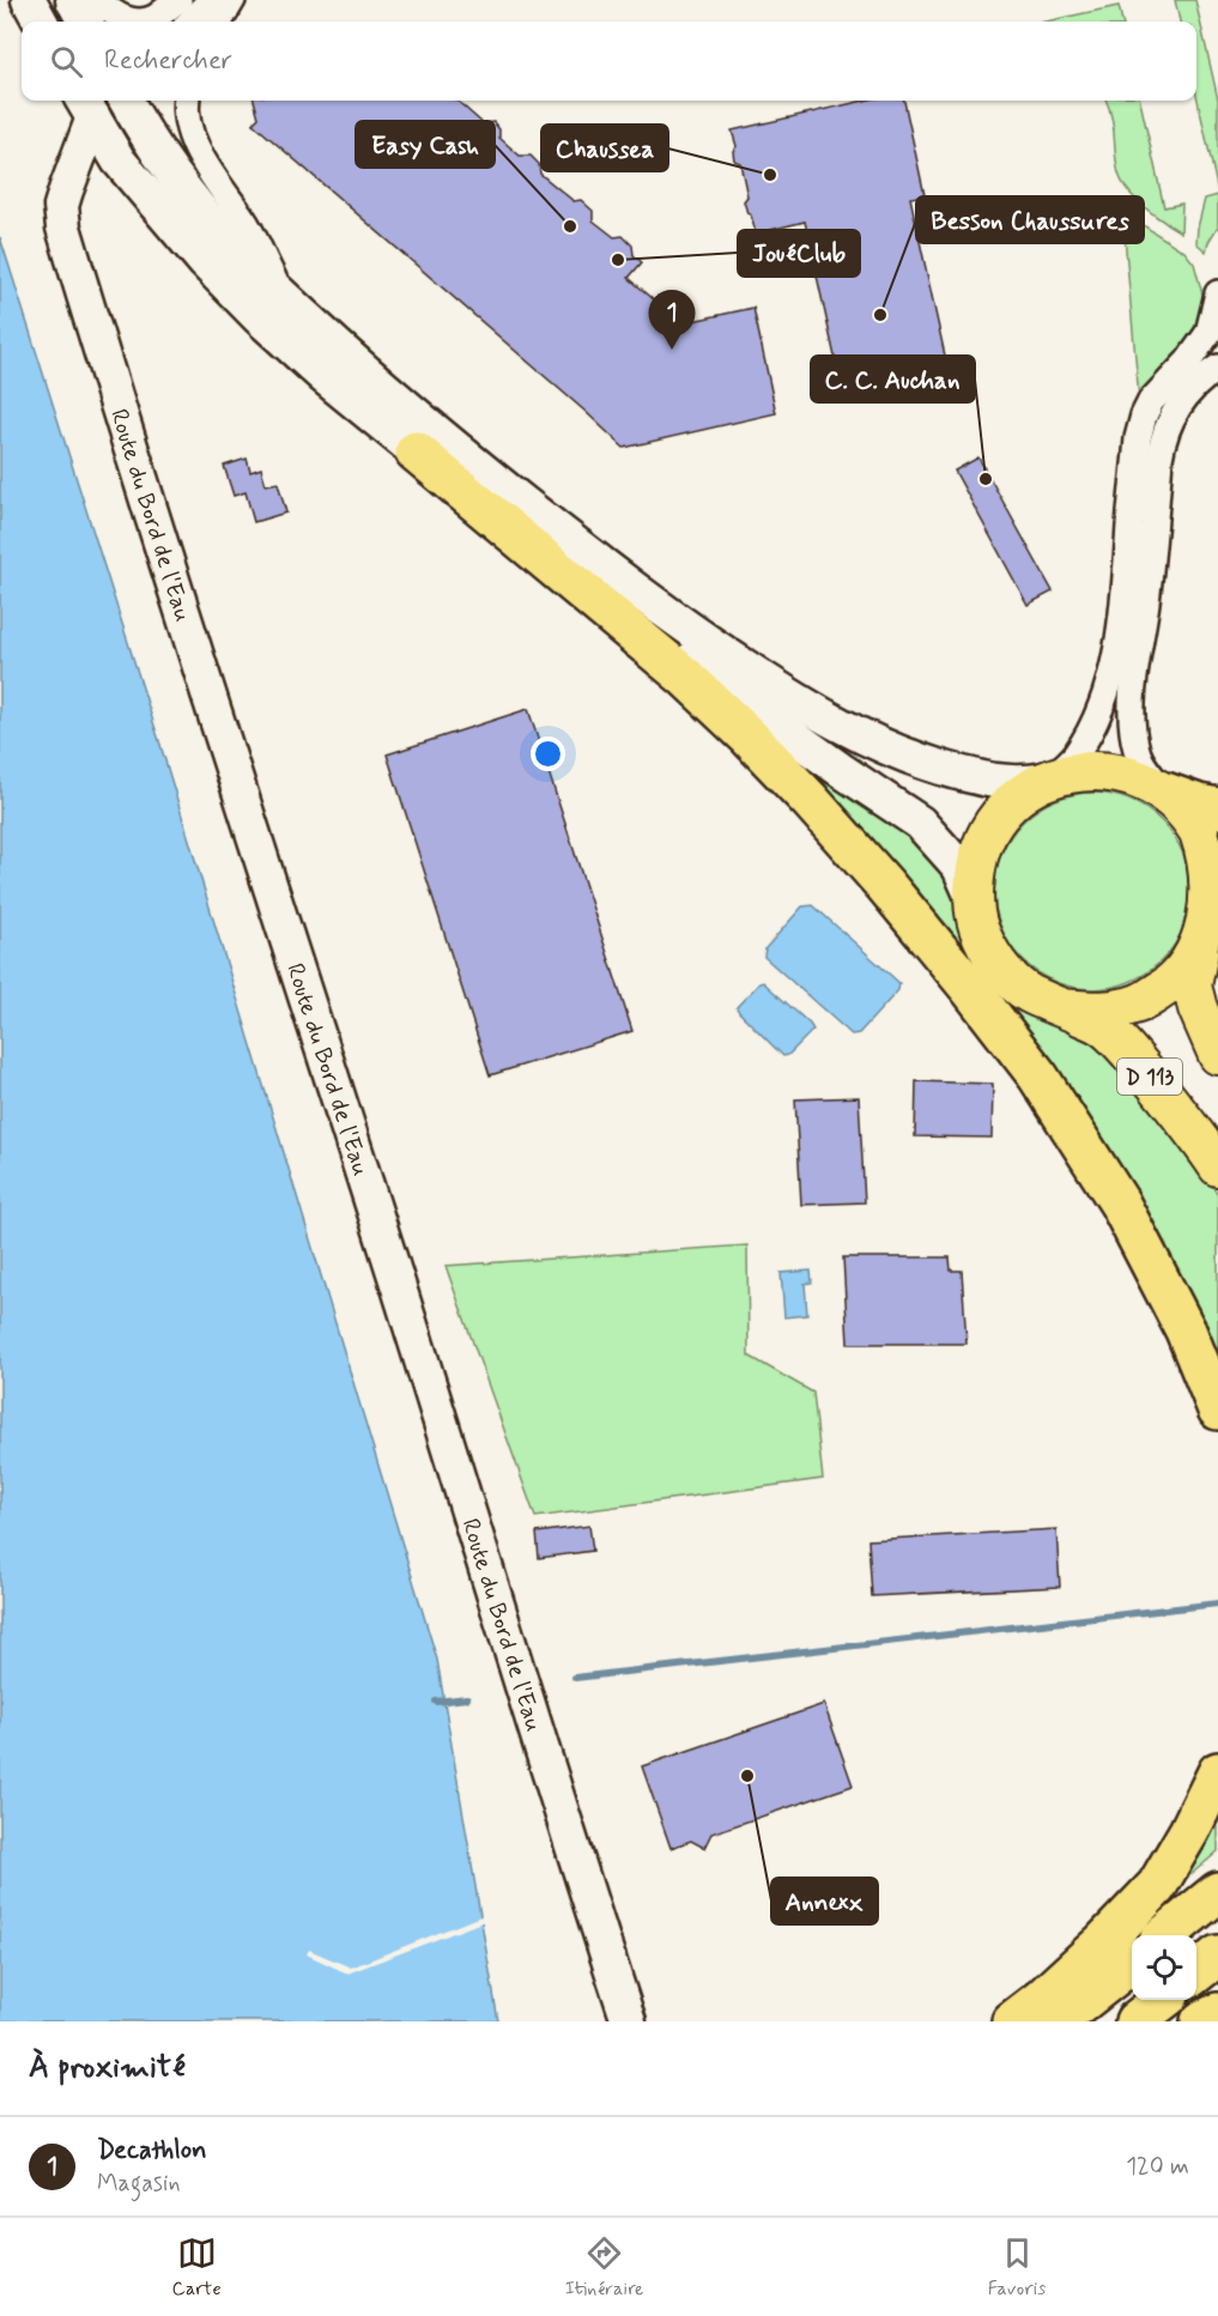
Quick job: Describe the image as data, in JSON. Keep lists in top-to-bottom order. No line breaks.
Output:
{"streets":{"main road":["Route du Bord de l'Eau","D 113"]},"places":["Chaussea","Easy Cash","JouéClub","Besson Chaussures","C. C. Auchan","Annexx"],"page":{"search":"Rechercher","pins":"1","heading":"À proximité","list":[{"mark":"1","name":"Decathlon","note":"Magasin","value":"120 m"}],"nav":["Carte","Itinéraire","Favoris"]}}
